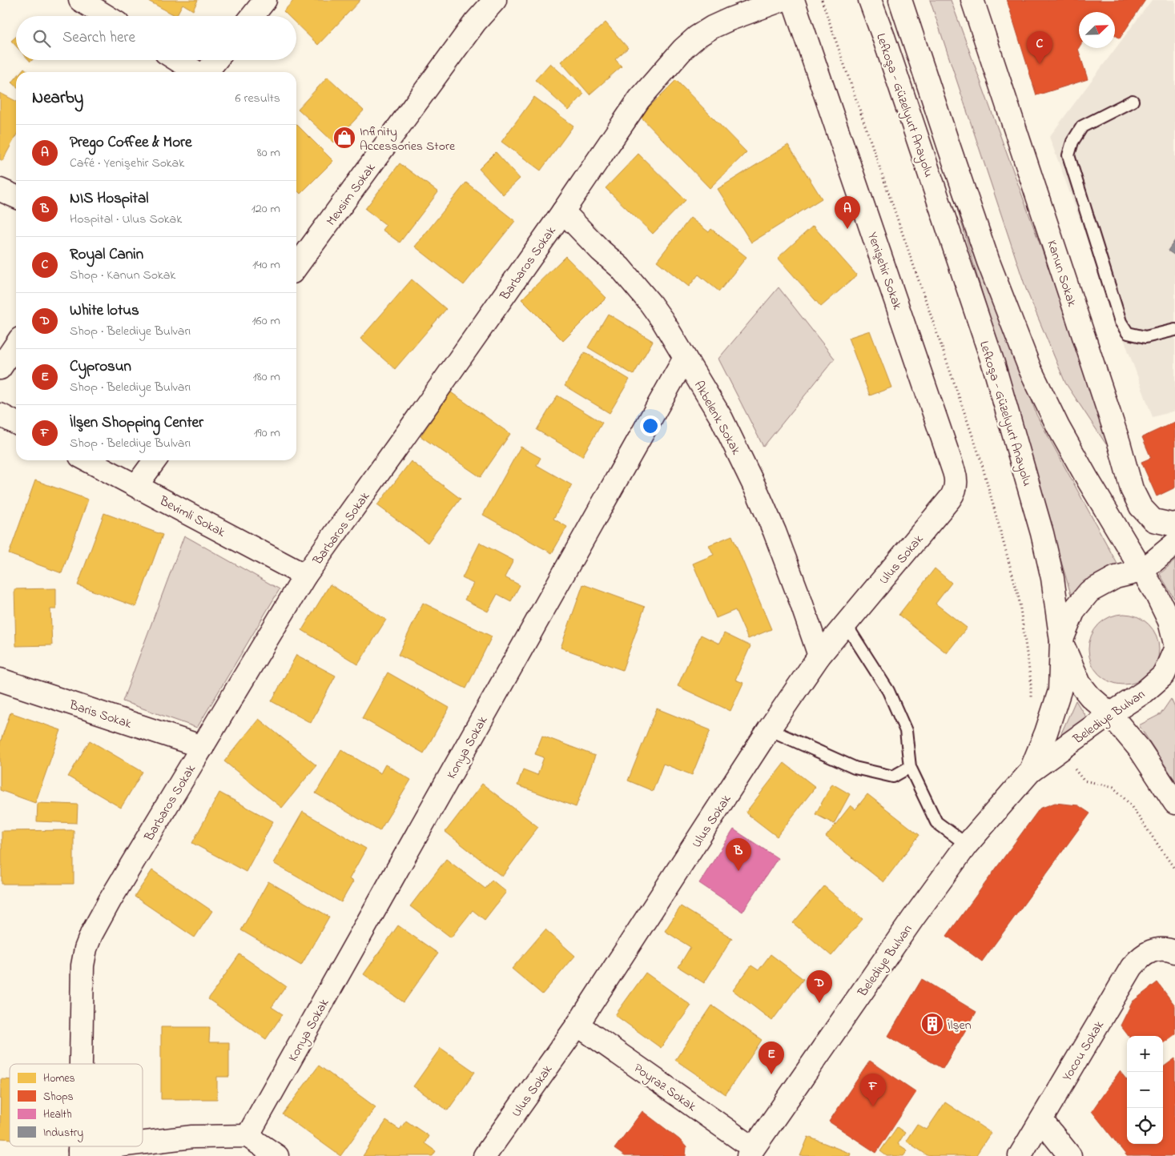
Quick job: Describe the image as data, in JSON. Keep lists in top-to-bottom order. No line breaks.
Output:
{"streets":{"main road":["Lefkoşa - Güzelyurt Anayolu","Mevsim Sokak","Barbaros Sokak","Yenişehir Sokak","Kanun Sokak","Akbelenk Sokak","Bevimli Sokak","Ulus Sokak","Baris Sokak","Belediye Bulvarı","Konya Sokak","Yocou Sokak","Poyraz Sokak"]},"crossings":[["Lefkoşa - Güzelyurt Anayolu","Belediye Bulvarı"],["Barbaros Sokak","Akbelenk Sokak"],["Barbaros Sokak","Bevimli Sokak"],["Barbaros Sokak","Baris Sokak"],["Yenişehir Sokak","Ulus Sokak"],["Akbelenk Sokak","Ulus Sokak"],["Akbelenk Sokak","Konya Sokak"],["Ulus Sokak","Poyraz Sokak"],["Belediye Bulvarı","Poyraz Sokak"]],"places":{"shop":["Infinity Accessories Store"],"building":["İlşen"]},"legend":["Homes","Shops","Health","Industry"],"north":"top right","page":{"search":"Search here","pins":["C","A","B","D","E","F"],"heading":["Nearby","6 results"],"list":[{"mark":"A","name":"Prego Coffee & More","note":"Café · Yenişehir Sokak","value":"80 m"},{"mark":"B","name":"NIS Hospital","note":"Hospital · Ulus Sokak","value":"120 m"},{"mark":"C","name":"Royal Canin","note":"Shop · Kanun Sokak","value":"140 m"},{"mark":"D","name":"White lotus","note":"Shop · Belediye Bulvarı","value":"160 m"},{"mark":"E","name":"Cyprosun","note":"Shop · Belediye Bulvarı","value":"180 m"},{"mark":"F","name":"İlşen Shopping Center","note":"Shop · Belediye Bulvarı","value":"190 m"}],"map_buttons":["+","−"]}}
